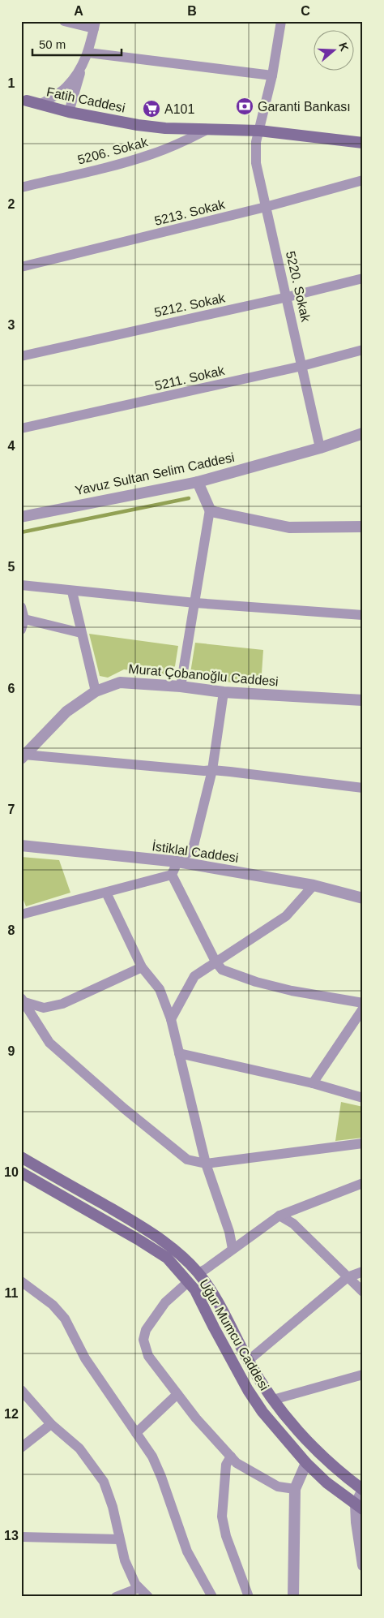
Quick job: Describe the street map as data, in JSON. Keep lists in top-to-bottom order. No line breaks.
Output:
{"streets":{"main road":["Fatih Caddesi","Uğur Mumcu Caddesi"],"street":["5206. Sokak","5213. Sokak","5220. Sokak","5212. Sokak","5211. Sokak","Yavuz Sultan Selim Caddesi","Murat Çobanoğlu Caddesi","İstiklal Caddesi"]},"crossings":[["Fatih Caddesi","5206. Sokak"],["Fatih Caddesi","5220. Sokak"],["5213. Sokak","5220. Sokak"],["5220. Sokak","5212. Sokak"],["5220. Sokak","5211. Sokak"],["5220. Sokak","Yavuz Sultan Selim Caddesi"]],"places":{"bank":["Garanti Bankası"],"supermarket":["A101"]},"scale_bar":"50 m","north":"right","grid":{"columns":["A","B","C"],"rows":["1","2","3","4","5","6","7","8","9","10","11","12","13"]}}
